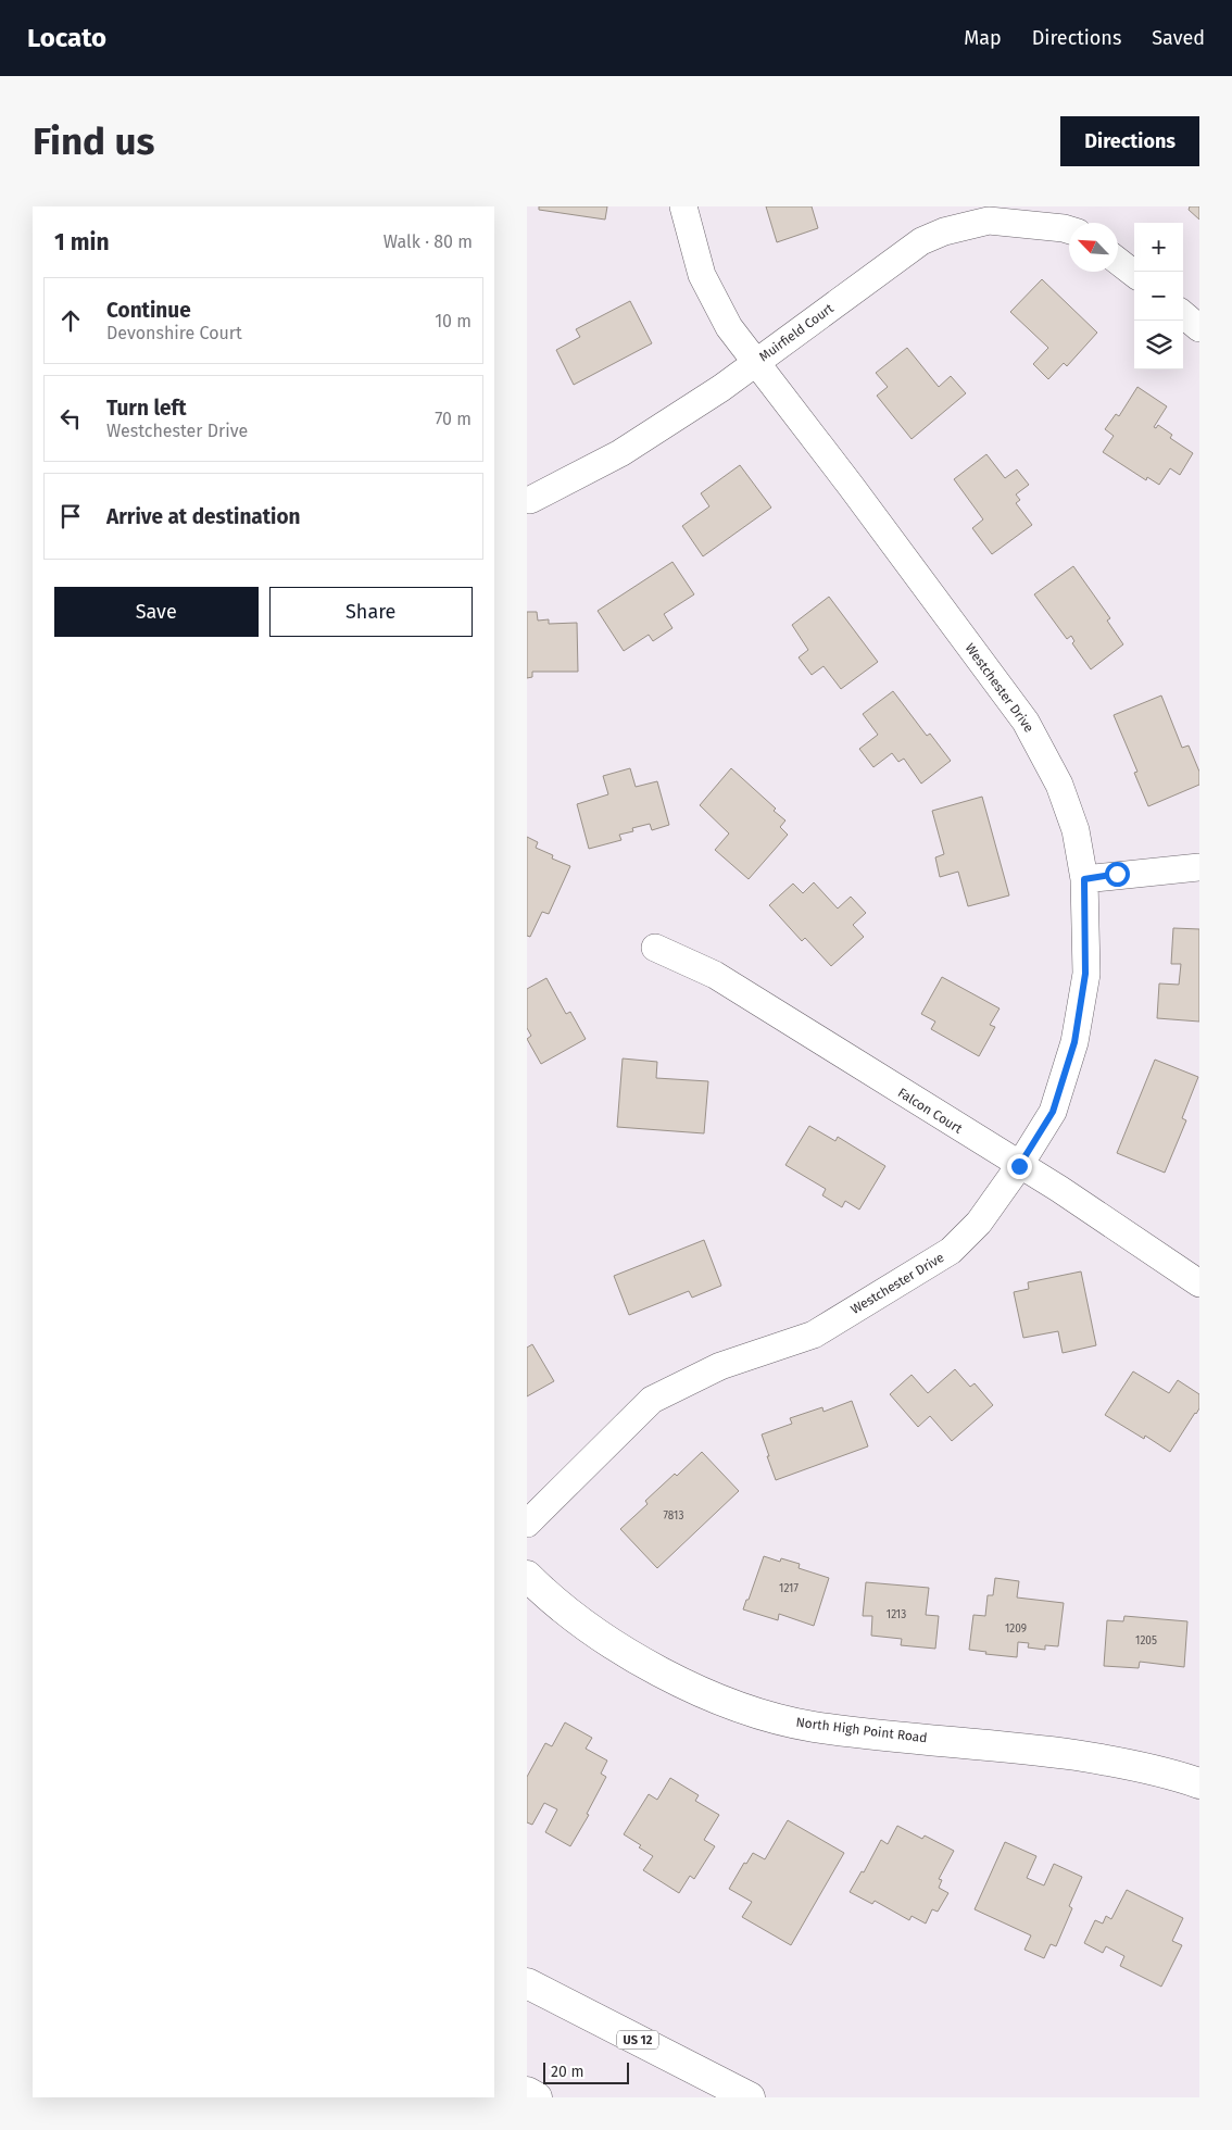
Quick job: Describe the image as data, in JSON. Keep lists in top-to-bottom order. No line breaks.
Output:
{"streets":{"main road":["North High Point Road","US 12"],"street":["Muirfield Court","Westchester Drive","Falcon Court"]},"crossings":[["Muirfield Court","Westchester Drive"],["Westchester Drive","Falcon Court"]],"house_numbers":["7813","1217","1213","1209","1205"],"scale_bar":"20 m","north":"top left","page":{"header":"Locato","nav":["Map","Directions","Saved"],"buttons":["Directions",["Save","Share"]],"title":"Find us","heading":["1 min","Walk · 80 m"],"map_buttons":["+","−"],"list":[["Continue","Devonshire Court","10 m"],["Turn left","Westchester Drive","70 m"],"Arrive at destination"],"scale":"20 m"}}
